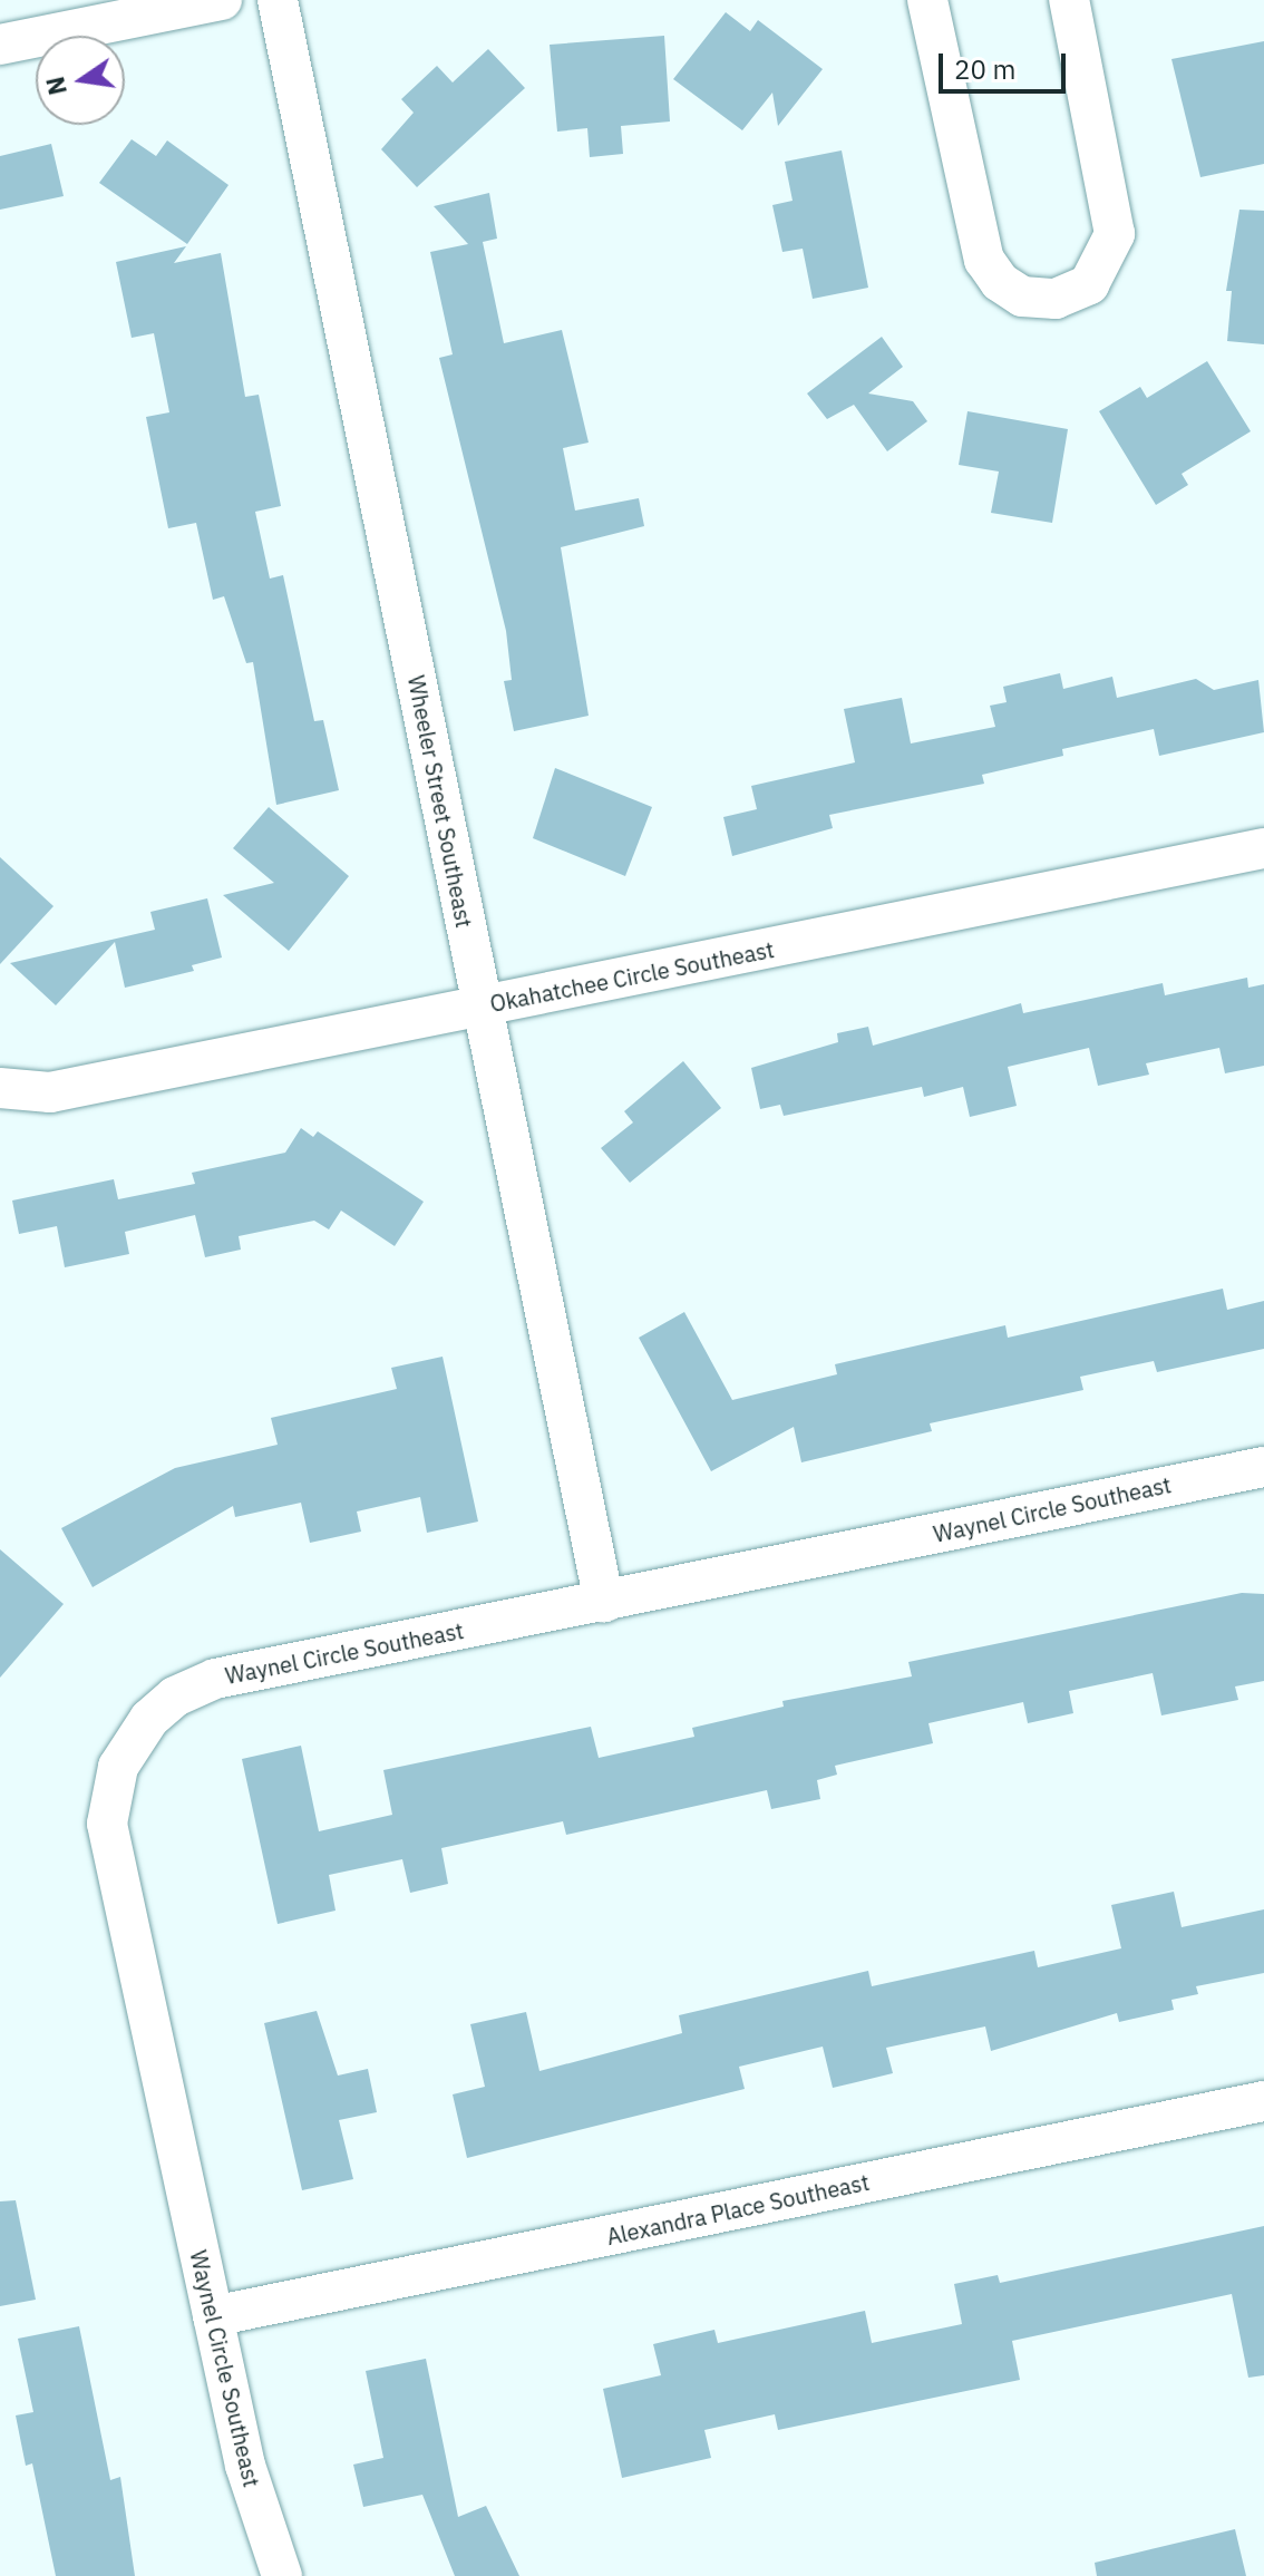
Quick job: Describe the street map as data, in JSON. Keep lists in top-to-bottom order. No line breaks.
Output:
{"streets":{"street":["Wheeler Street Southeast","Okahatchee Circle Southeast","Waynel Circle Southeast","Alexandra Place Southeast"]},"crossings":[["Wheeler Street Southeast","Okahatchee Circle Southeast"],["Wheeler Street Southeast","Waynel Circle Southeast"],["Waynel Circle Southeast","Alexandra Place Southeast"]],"scale_bar":"20 m","north":"left"}
